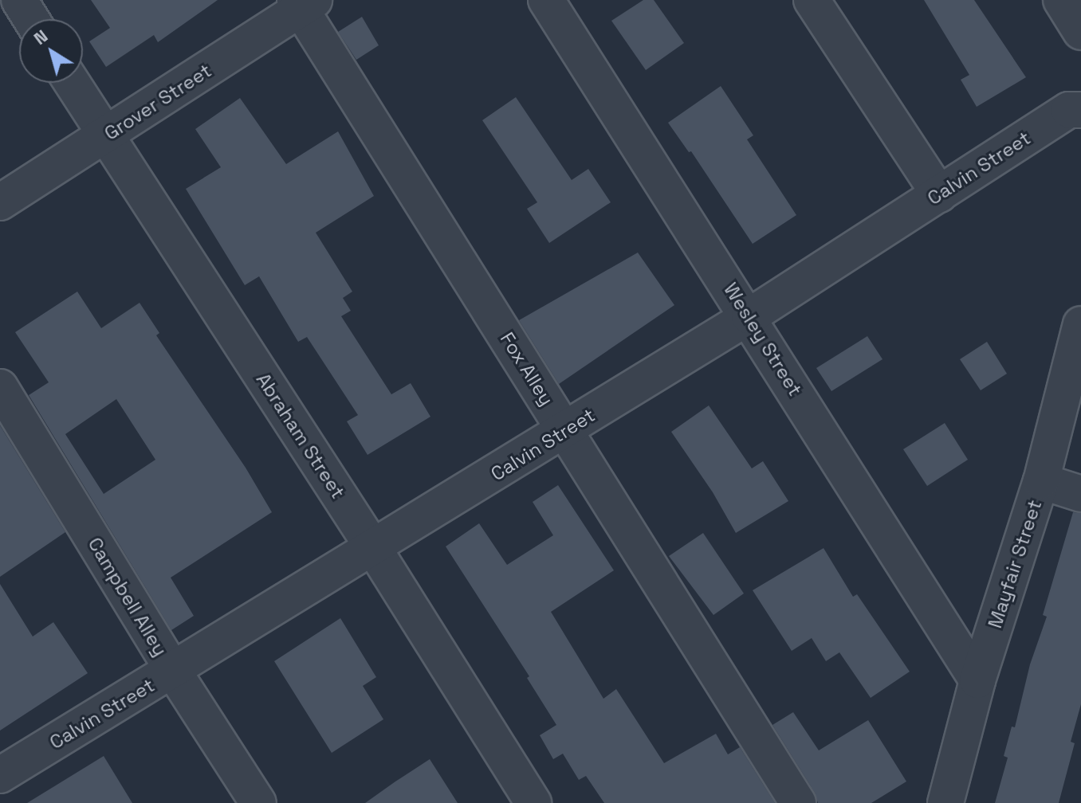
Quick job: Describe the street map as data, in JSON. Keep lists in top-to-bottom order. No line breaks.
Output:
{"streets":{"street":["Grover Street","Calvin Street","Wesley Street","Fox Alley","Abraham Street","Mayfair Street","Campbell Alley"]},"crossings":[["Grover Street","Fox Alley"],["Grover Street","Abraham Street"],["Calvin Street","Wesley Street"],["Calvin Street","Fox Alley"],["Calvin Street","Abraham Street"],["Calvin Street","Campbell Alley"],["Wesley Street","Mayfair Street"]],"north":"top left"}
